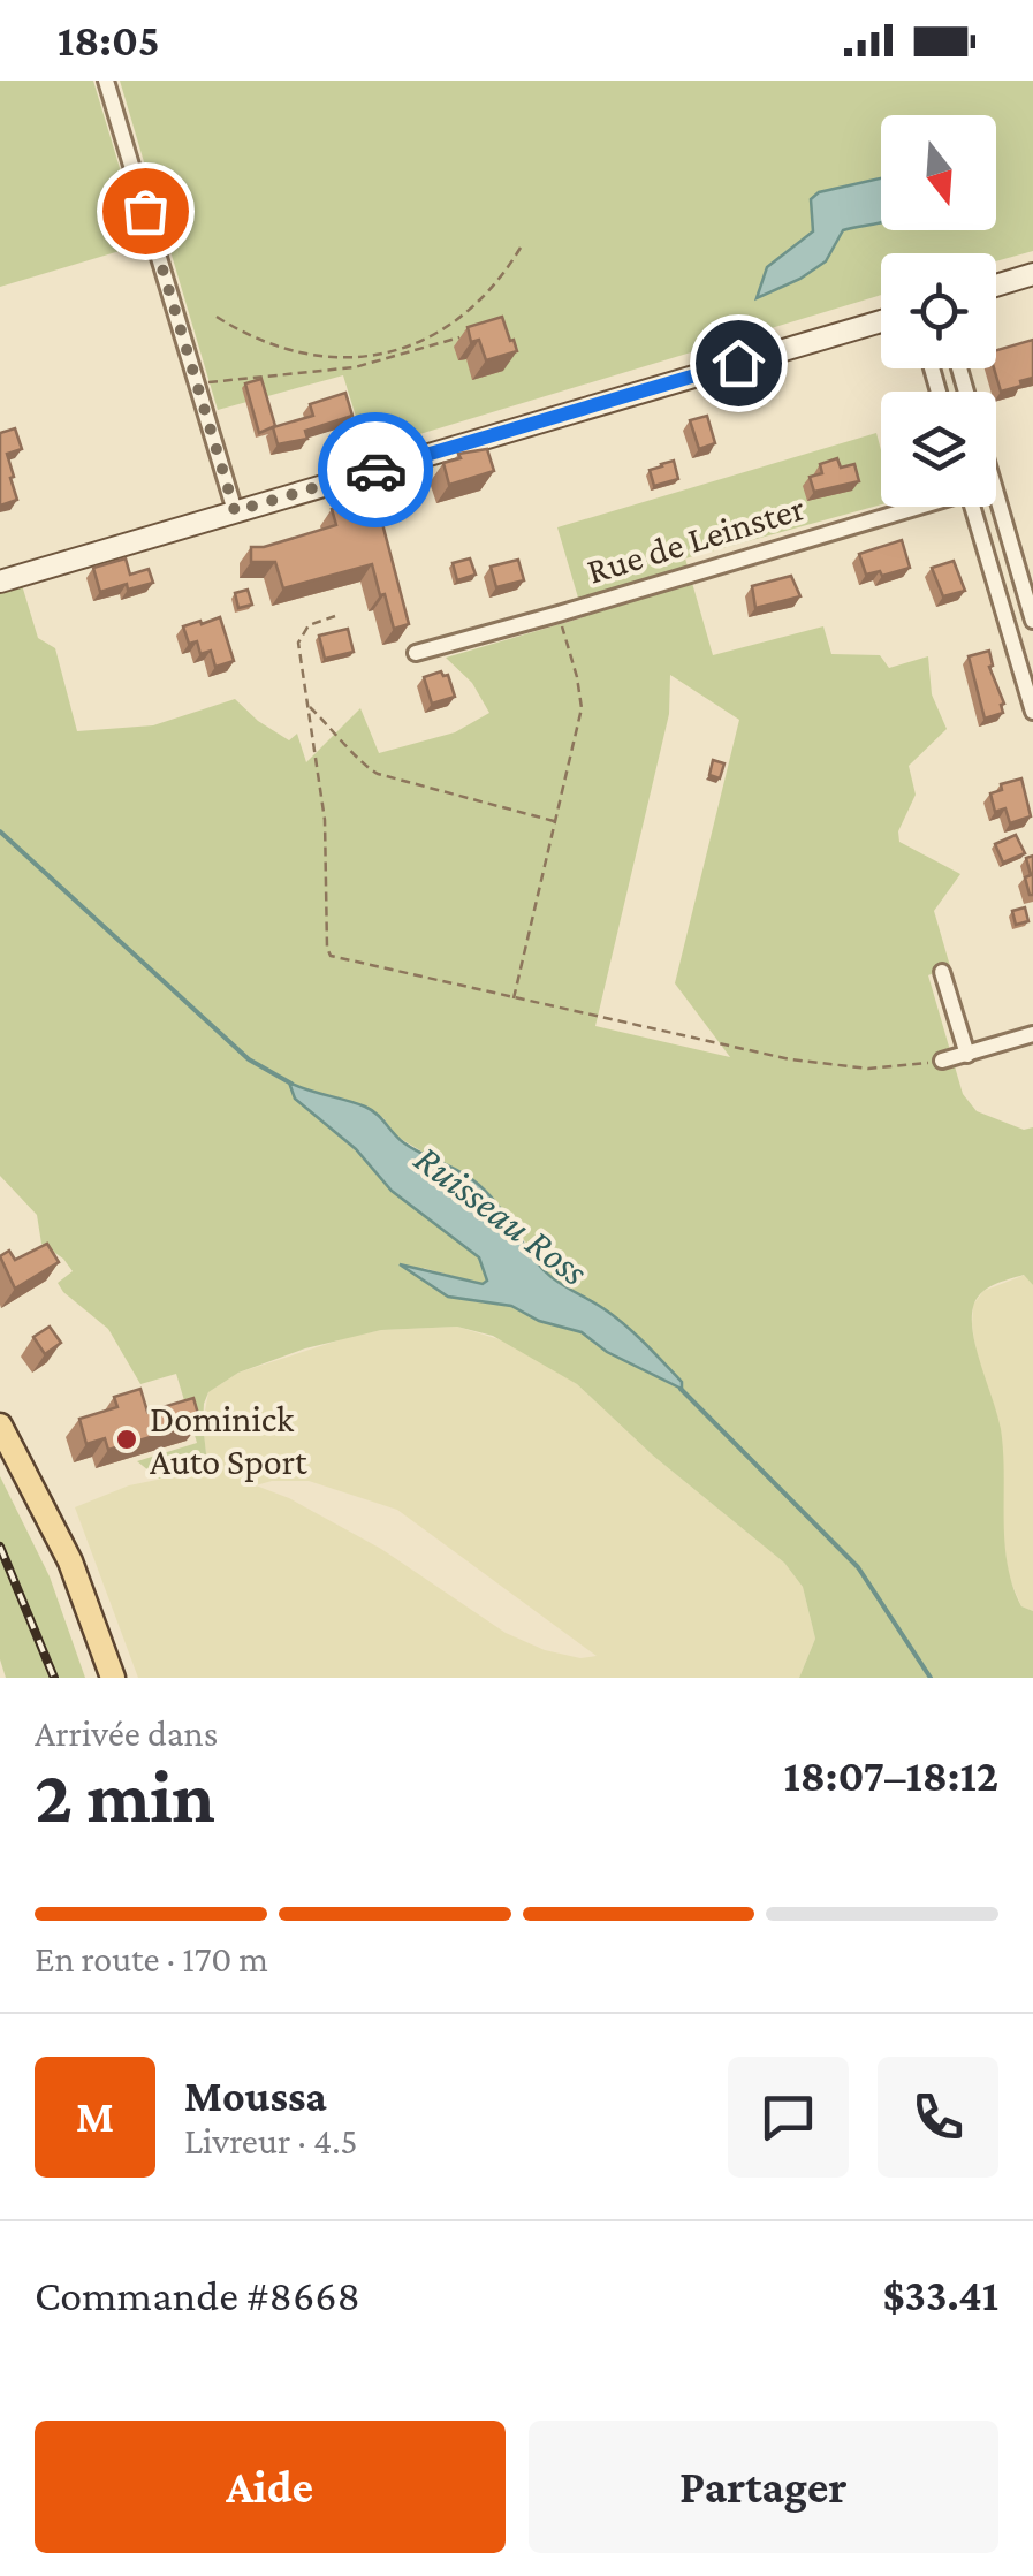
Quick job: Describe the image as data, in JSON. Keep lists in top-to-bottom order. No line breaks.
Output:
{"streets":{"street":["Rue de Leinster"]},"water":["Ruisseau Ross"],"places":["Dominick Auto Sport"],"north":"bottom","page":{"status":"18:05","heading":["2 min","Arrivée dans","18:07–18:12"],"panel":["Moussa","Livreur · 4.5","Commande #8668","$33.41"],"bar":"En route · 170 m","round":"M","buttons":["Aide","Partager"]}}
